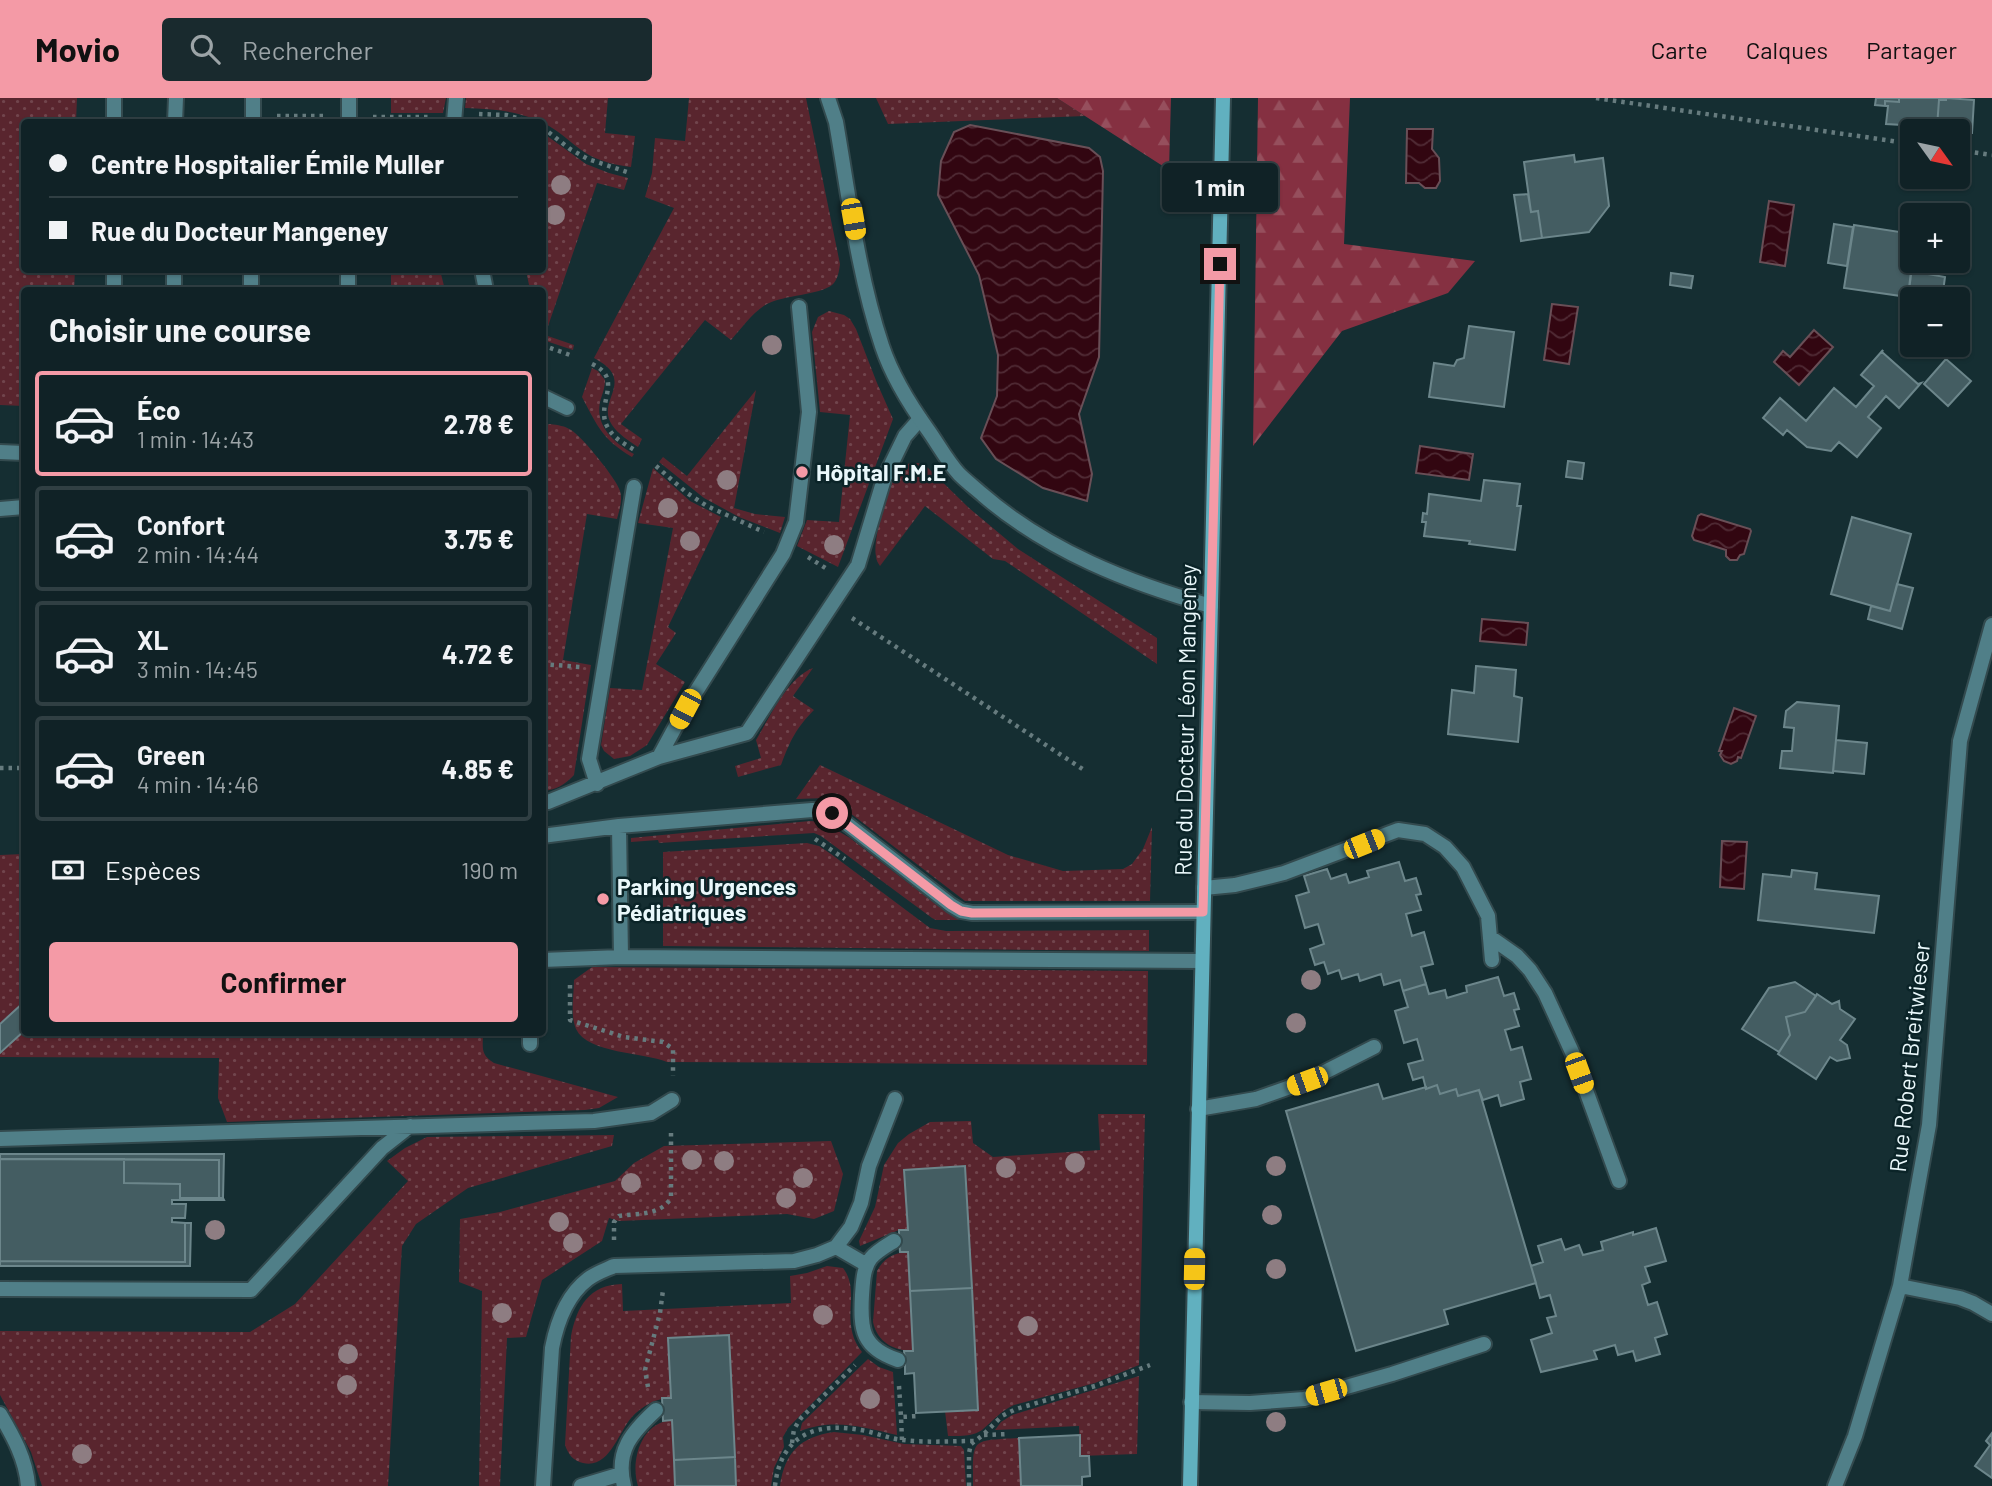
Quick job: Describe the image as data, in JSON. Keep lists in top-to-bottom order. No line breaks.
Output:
{"streets":{"street":["Rue du Docteur Léon Mangeney","Rue Robert Breitwieser"]},"places":["Hôpital F.M.E","Parking Urgences Pédiatriques"],"north":"bottom right","page":{"header":"Movio","search":"Rechercher","nav":["Carte","Calques","Partager"],"map_buttons":["+","−"],"banner":["Centre Hospitalier Émile Muller","Rue du Docteur Mangeney"],"bubble":"1 min","heading":"Choisir une course","list":[{"name":"Éco","note":"1 min · 14:43","value":"2.78 €"},{"name":"Confort","note":"2 min · 14:44","value":"3.75 €"},{"name":"XL","note":"3 min · 14:45","value":"4.72 €"},{"name":"Green","note":"4 min · 14:46","value":"4.85 €"}],"pay":["Espèces","190 m"],"buttons":"Confirmer"}}
